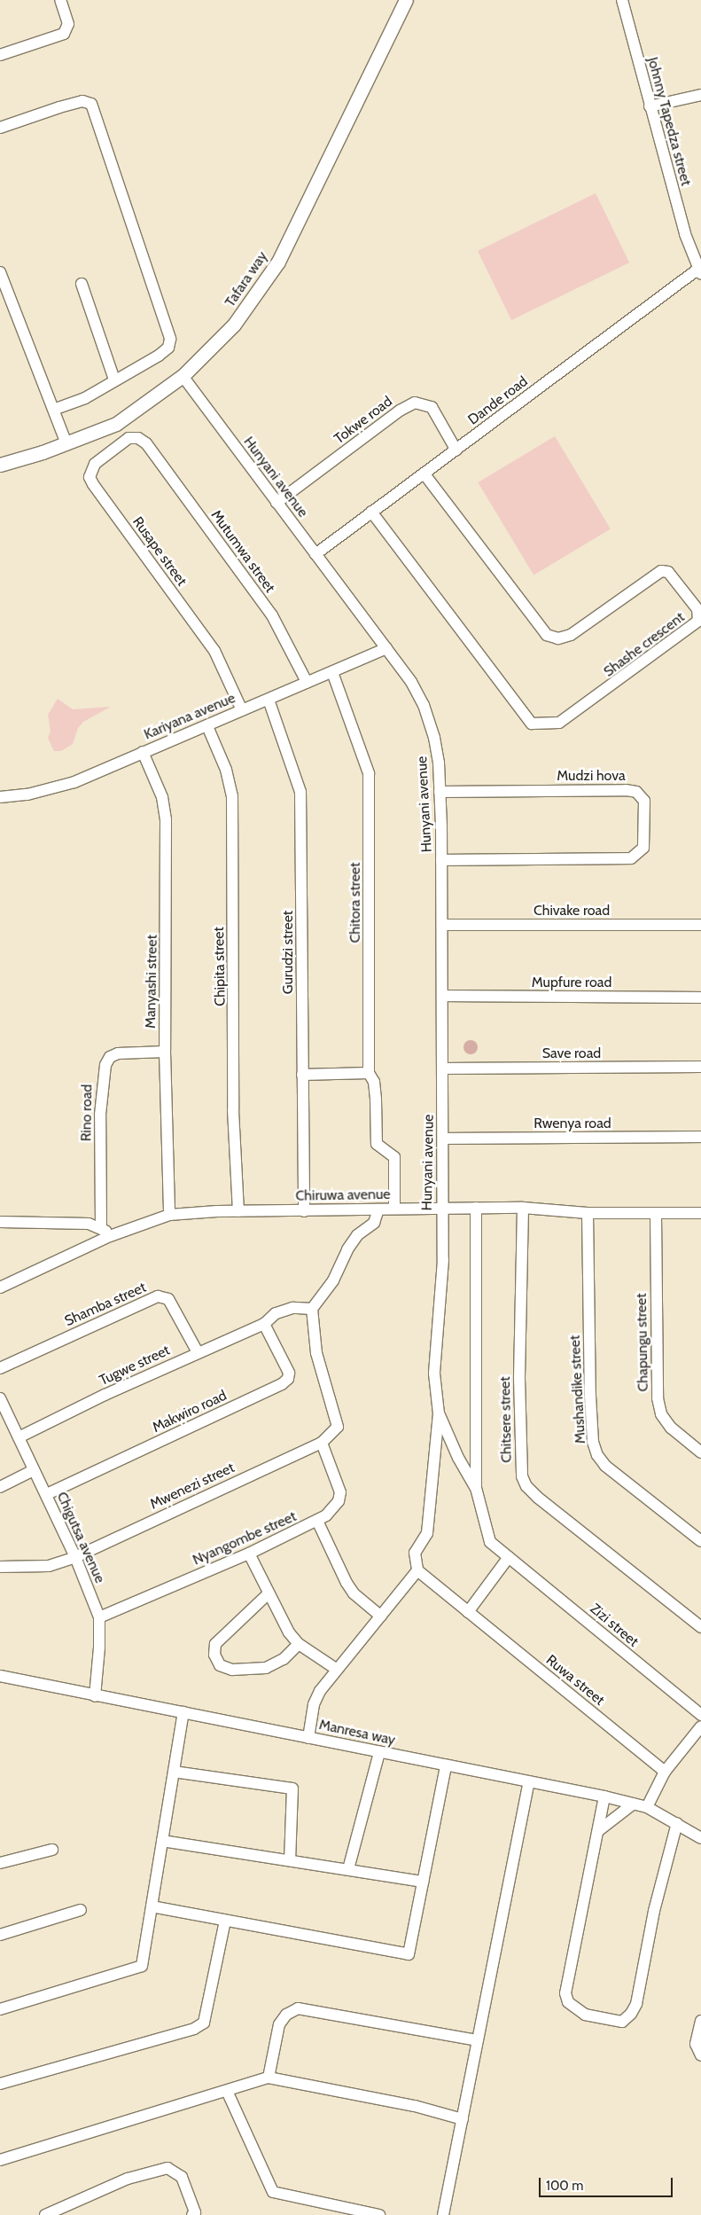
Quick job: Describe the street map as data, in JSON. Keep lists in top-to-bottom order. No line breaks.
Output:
{"streets":{"street":["Johnny Tapedza street","Tafara way","Dande road","Tokwe road","Hunyani avenue","Rusape street","Mutumwa street","Shashe crescent","Kariyana avenue","Mudzi hova","Chitora street","Chivake road","Gurudzi street","Chipita street","Manyashi street","Mupfure road","Save road","Rino road","Rwenya road","Chiruwa avenue","Shamba street","Chapungu street","Tugwe street","Mushandike street","Makwiro road","Chitsere street","Mwenezi street","Chigutsa avenue","Nyangombe street","Zizi street","Ruwa street","Manresa way"]},"crossings":[["Johnny Tapedza street","Dande road"],["Tafara way","Hunyani avenue"],["Dande road","Tokwe road"],["Dande road","Hunyani avenue"],["Dande road","Shashe crescent"],["Tokwe road","Hunyani avenue"],["Hunyani avenue","Kariyana avenue"],["Hunyani avenue","Mudzi hova"],["Hunyani avenue","Chivake road"],["Hunyani avenue","Mupfure road"],["Hunyani avenue","Save road"],["Hunyani avenue","Rwenya road"],["Hunyani avenue","Chiruwa avenue"],["Rusape street","Mutumwa street"],["Rusape street","Kariyana avenue"],["Mutumwa street","Kariyana avenue"],["Kariyana avenue","Chitora street"],["Kariyana avenue","Gurudzi street"],["Kariyana avenue","Chipita street"],["Kariyana avenue","Manyashi street"],["Chitora street","Chiruwa avenue"],["Gurudzi street","Chiruwa avenue"],["Chipita street","Chiruwa avenue"],["Manyashi street","Rino road"],["Manyashi street","Chiruwa avenue"],["Chiruwa avenue","Chapungu street"],["Chiruwa avenue","Mushandike street"],["Chiruwa avenue","Chitsere street"],["Shamba street","Tugwe street"],["Tugwe street","Makwiro road"],["Tugwe street","Chigutsa avenue"],["Makwiro road","Chigutsa avenue"],["Mwenezi street","Chigutsa avenue"],["Mwenezi street","Nyangombe street"],["Chigutsa avenue","Nyangombe street"],["Chigutsa avenue","Manresa way"]],"scale_bar":"100 m"}
